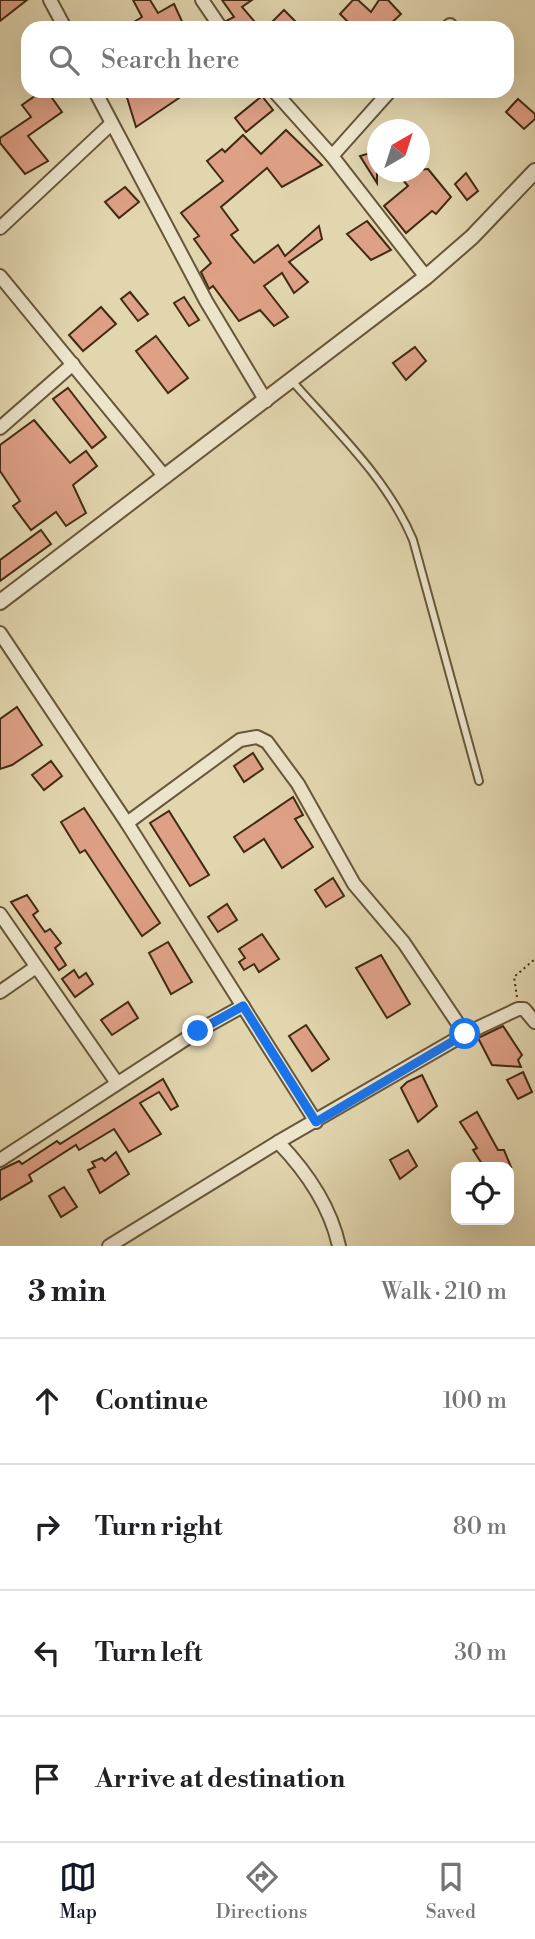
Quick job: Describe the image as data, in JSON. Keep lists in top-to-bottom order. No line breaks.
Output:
{"north":"top right","page":{"search":"Search here","heading":["3 min","Walk · 210 m"],"list":[["Continue","100 m"],["Turn right","80 m"],["Turn left","30 m"],"Arrive at destination"],"nav":["Map","Directions","Saved"]}}
